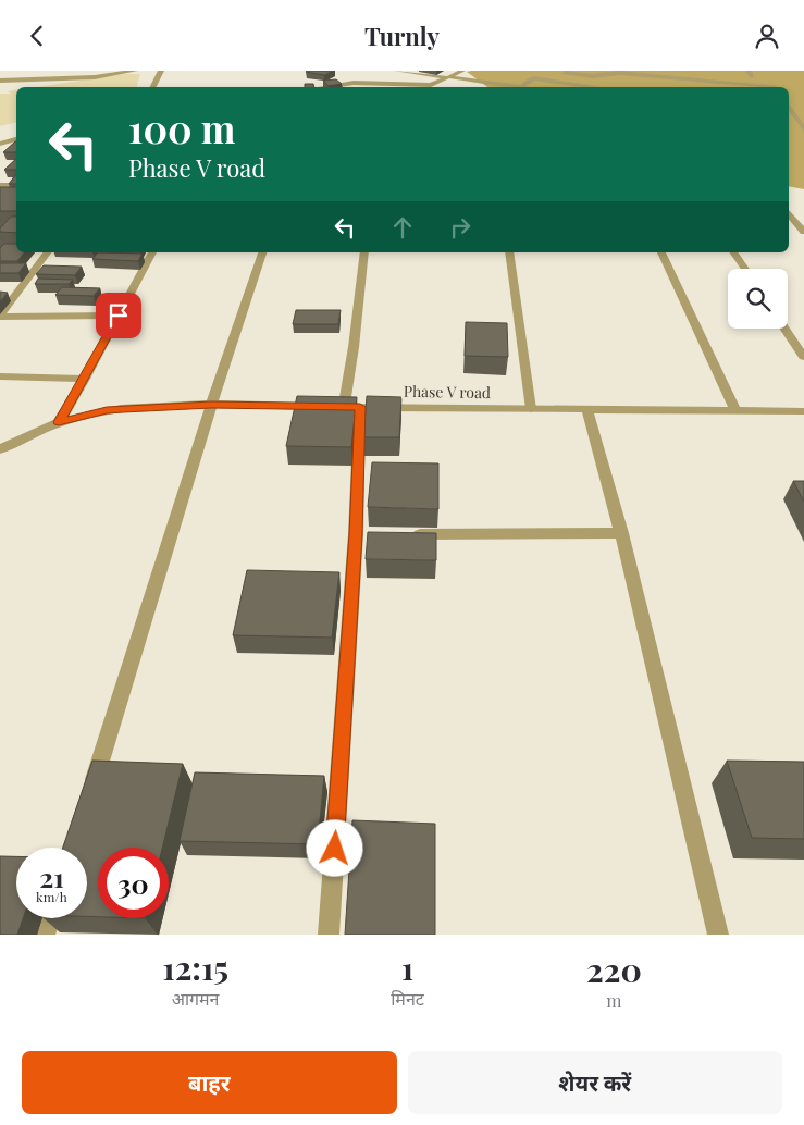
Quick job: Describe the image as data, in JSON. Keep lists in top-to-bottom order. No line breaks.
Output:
{"streets":{"street":["Phase V road"]},"page":{"header":"Turnly","turn":["100 m","Phase V road"],"speed":"21 km/h","limit":"30","eta":["12:15","आगमन","1","मिनट","220","m"],"buttons":["बाहर","शेयर करें"]}}
